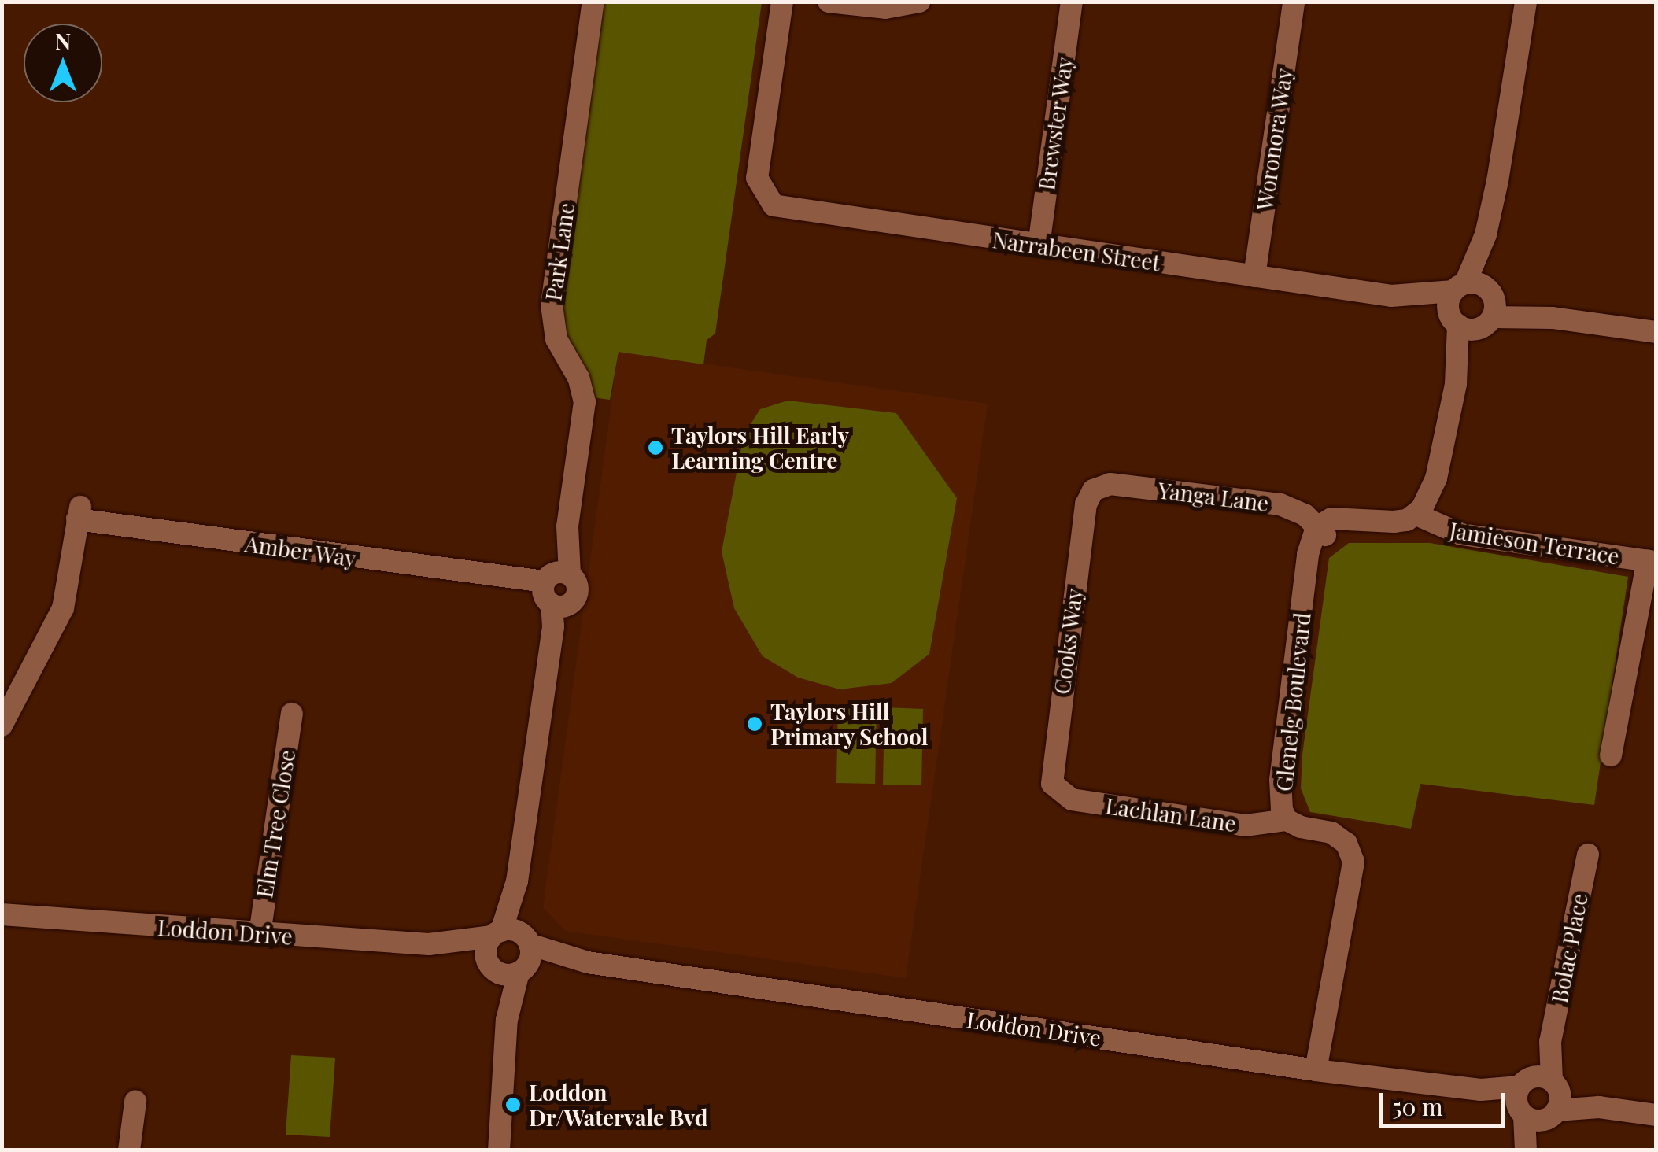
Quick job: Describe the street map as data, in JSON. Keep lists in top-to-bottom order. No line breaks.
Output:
{"streets":{"street":["Brewster Way","Woronora Way","Narrabeen Street","Park Lane","Yanga Lane","Jamieson Terrace","Amber Way","Cooks Way","Glenelg Boulevard","Lachlan Lane","Elm Tree Close","Loddon Drive","Bolac Place"]},"crossings":[["Brewster Way","Narrabeen Street"],["Woronora Way","Narrabeen Street"],["Park Lane","Amber Way"],["Park Lane","Loddon Drive"],["Yanga Lane","Cooks Way"],["Yanga Lane","Glenelg Boulevard"],["Cooks Way","Lachlan Lane"],["Glenelg Boulevard","Lachlan Lane"],["Glenelg Boulevard","Loddon Drive"],["Elm Tree Close","Loddon Drive"],["Loddon Drive","Bolac Place"]],"places":["Taylors Hill Early Learning Centre","Taylors Hill Primary School","Loddon Dr/Watervale Bvd"],"scale_bar":"50 m","north":"top"}
